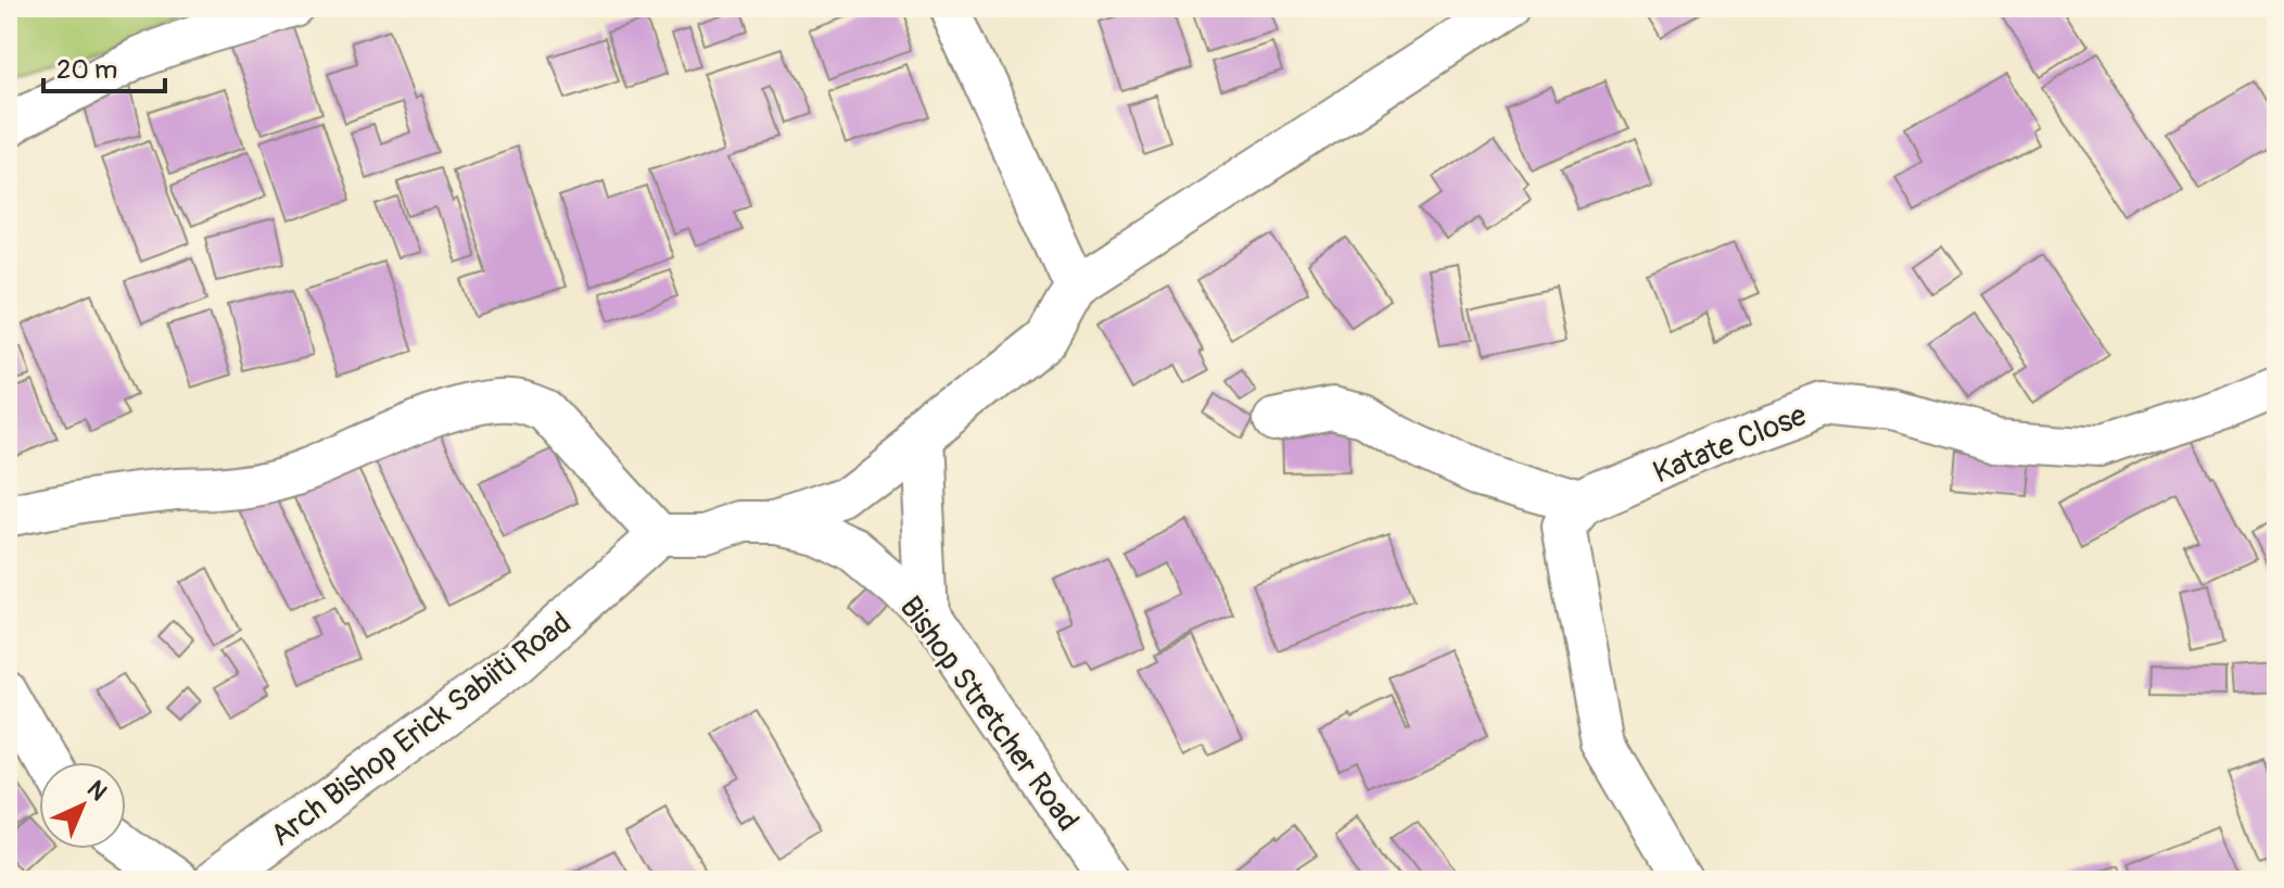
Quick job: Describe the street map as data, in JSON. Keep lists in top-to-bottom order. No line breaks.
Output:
{"streets":{"street":["Katate Close","Bishop Stretcher Road","Arch Bishop Erick Sabiiti Road"]},"crossings":[["Bishop Stretcher Road","Arch Bishop Erick Sabiiti Road"]],"scale_bar":"20 m","north":"top right"}
